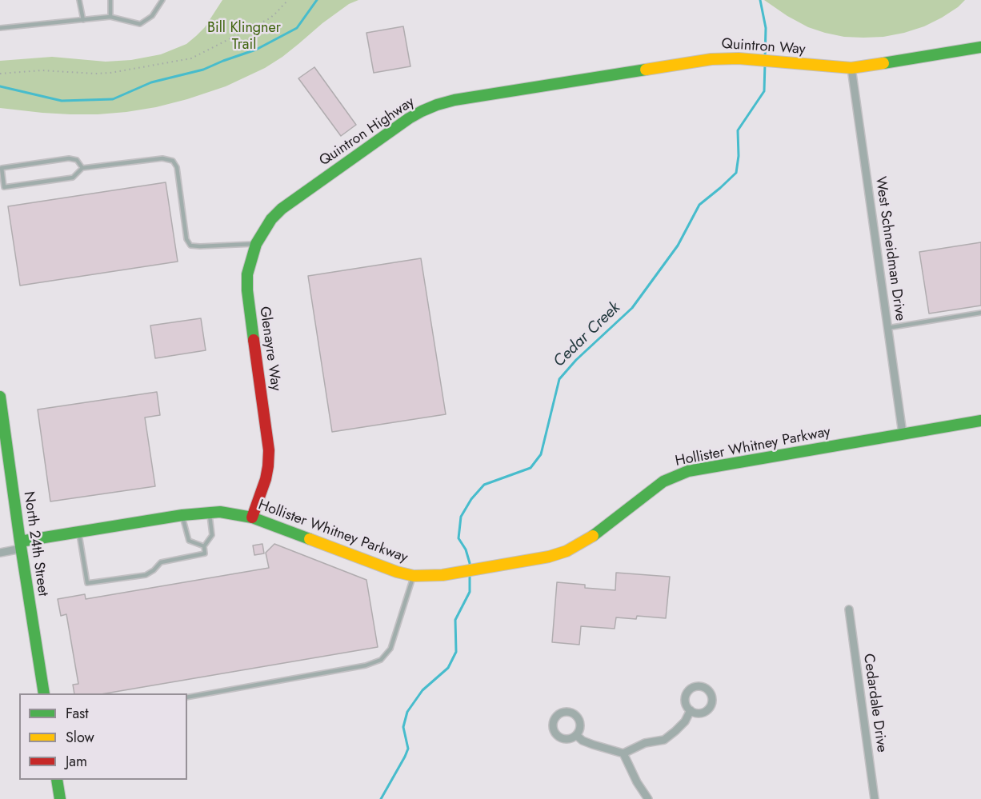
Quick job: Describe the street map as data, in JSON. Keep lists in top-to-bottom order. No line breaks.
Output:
{"streets":{"street":["Quintron Way","Quintron Highway","West Schneidman Drive","Glenayre Way","Hollister Whitney Parkway","North 24th Street","Cedardale Drive"]},"crossings":[["Quintron Way","Quintron Highway"],["Quintron Way","West Schneidman Drive"],["Quintron Highway","Glenayre Way"],["West Schneidman Drive","Hollister Whitney Parkway"],["Glenayre Way","Hollister Whitney Parkway"],["Hollister Whitney Parkway","North 24th Street"]],"water":["Cedar Creek"],"parks":["Bill Klingner Trail"],"legend":["Fast","Slow","Jam"]}
